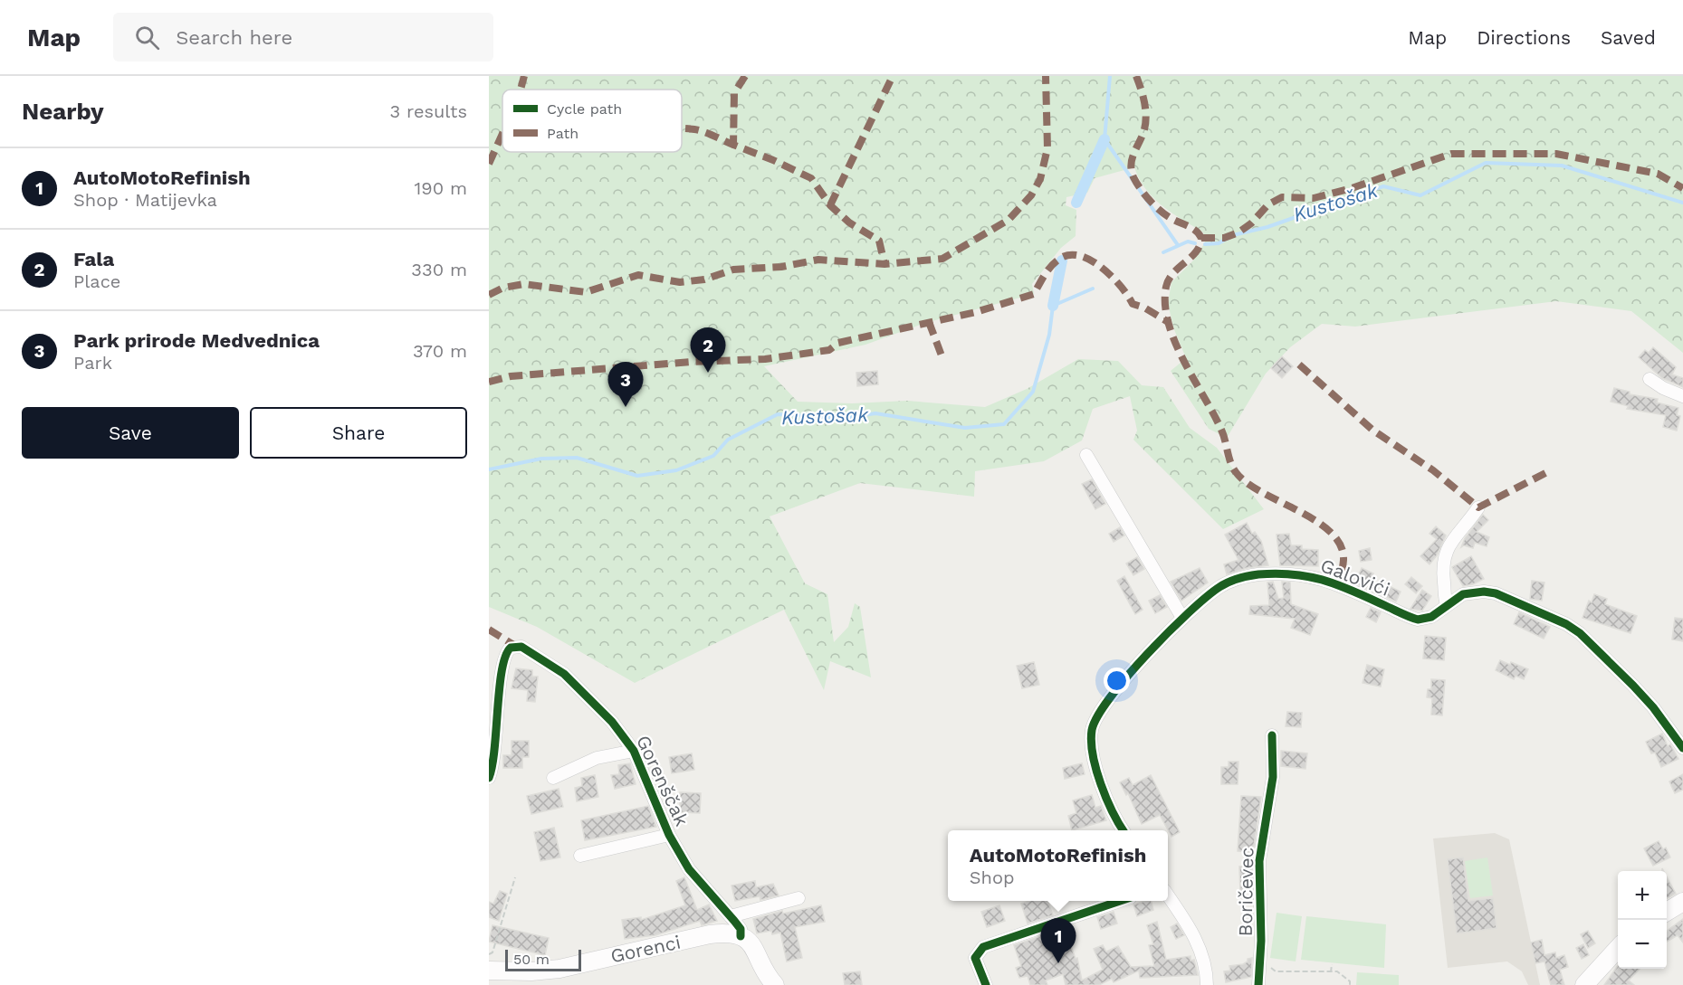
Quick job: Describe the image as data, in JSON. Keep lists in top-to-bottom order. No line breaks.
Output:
{"streets":{"street":["Galovići","Gorenščak","Boričevec","Gorenci"]},"crossings":[["Gorenščak","Gorenci"]],"water":["Kustošak"],"legend":["Cycle path","Path"],"scale_bar":"50 m","page":{"header":"Map","search":"Search here","nav":["Map","Directions","Saved"],"heading":["Nearby","3 results"],"list":[{"mark":"1","name":"AutoMotoRefinish","note":"Shop · Matijevka","value":"190 m"},{"mark":"2","name":"Fala","note":"Place","value":"330 m"},{"mark":"3","name":"Park prirode Medvednica","note":"Park","value":"370 m"}],"pins":["2","3","1"],"buttons":["Save","Share"],"popup":["AutoMotoRefinish","Shop"],"map_buttons":["+","−"],"scale":"50 m"}}
